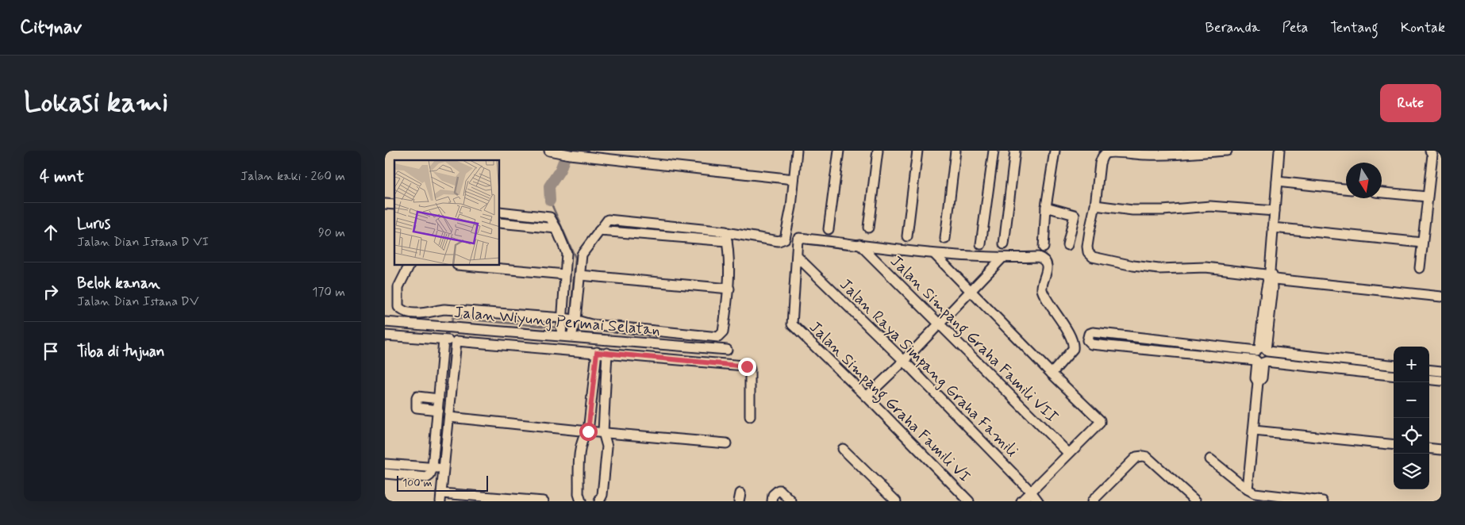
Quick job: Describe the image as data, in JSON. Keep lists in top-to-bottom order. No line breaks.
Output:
{"streets":{"street":["Jalan Wiyung Permai Selatan","Jalan Simpang Graha Famili VII","Jalan Raya Simpang Graha Famili","Jalan Simpang Graha Famili VI"]},"crossings":[["Jalan Raya Simpang Graha Famili","Jalan Simpang Graha Famili VI"]],"scale_bar":"100 m","north":"bottom","page":{"header":"Citynav","nav":["Beranda","Peta","Tentang","Kontak"],"buttons":"Rute","title":"Lokasi kami","heading":["4 mnt","Jalan kaki · 260 m"],"list":[["Lurus","Jalan Dian Istana D VI","90 m"],["Belok kanan","Jalan Dian Istana DV","170 m"],"Tiba di tujuan"],"map_buttons":["+","−"],"scale":"100 m"}}
